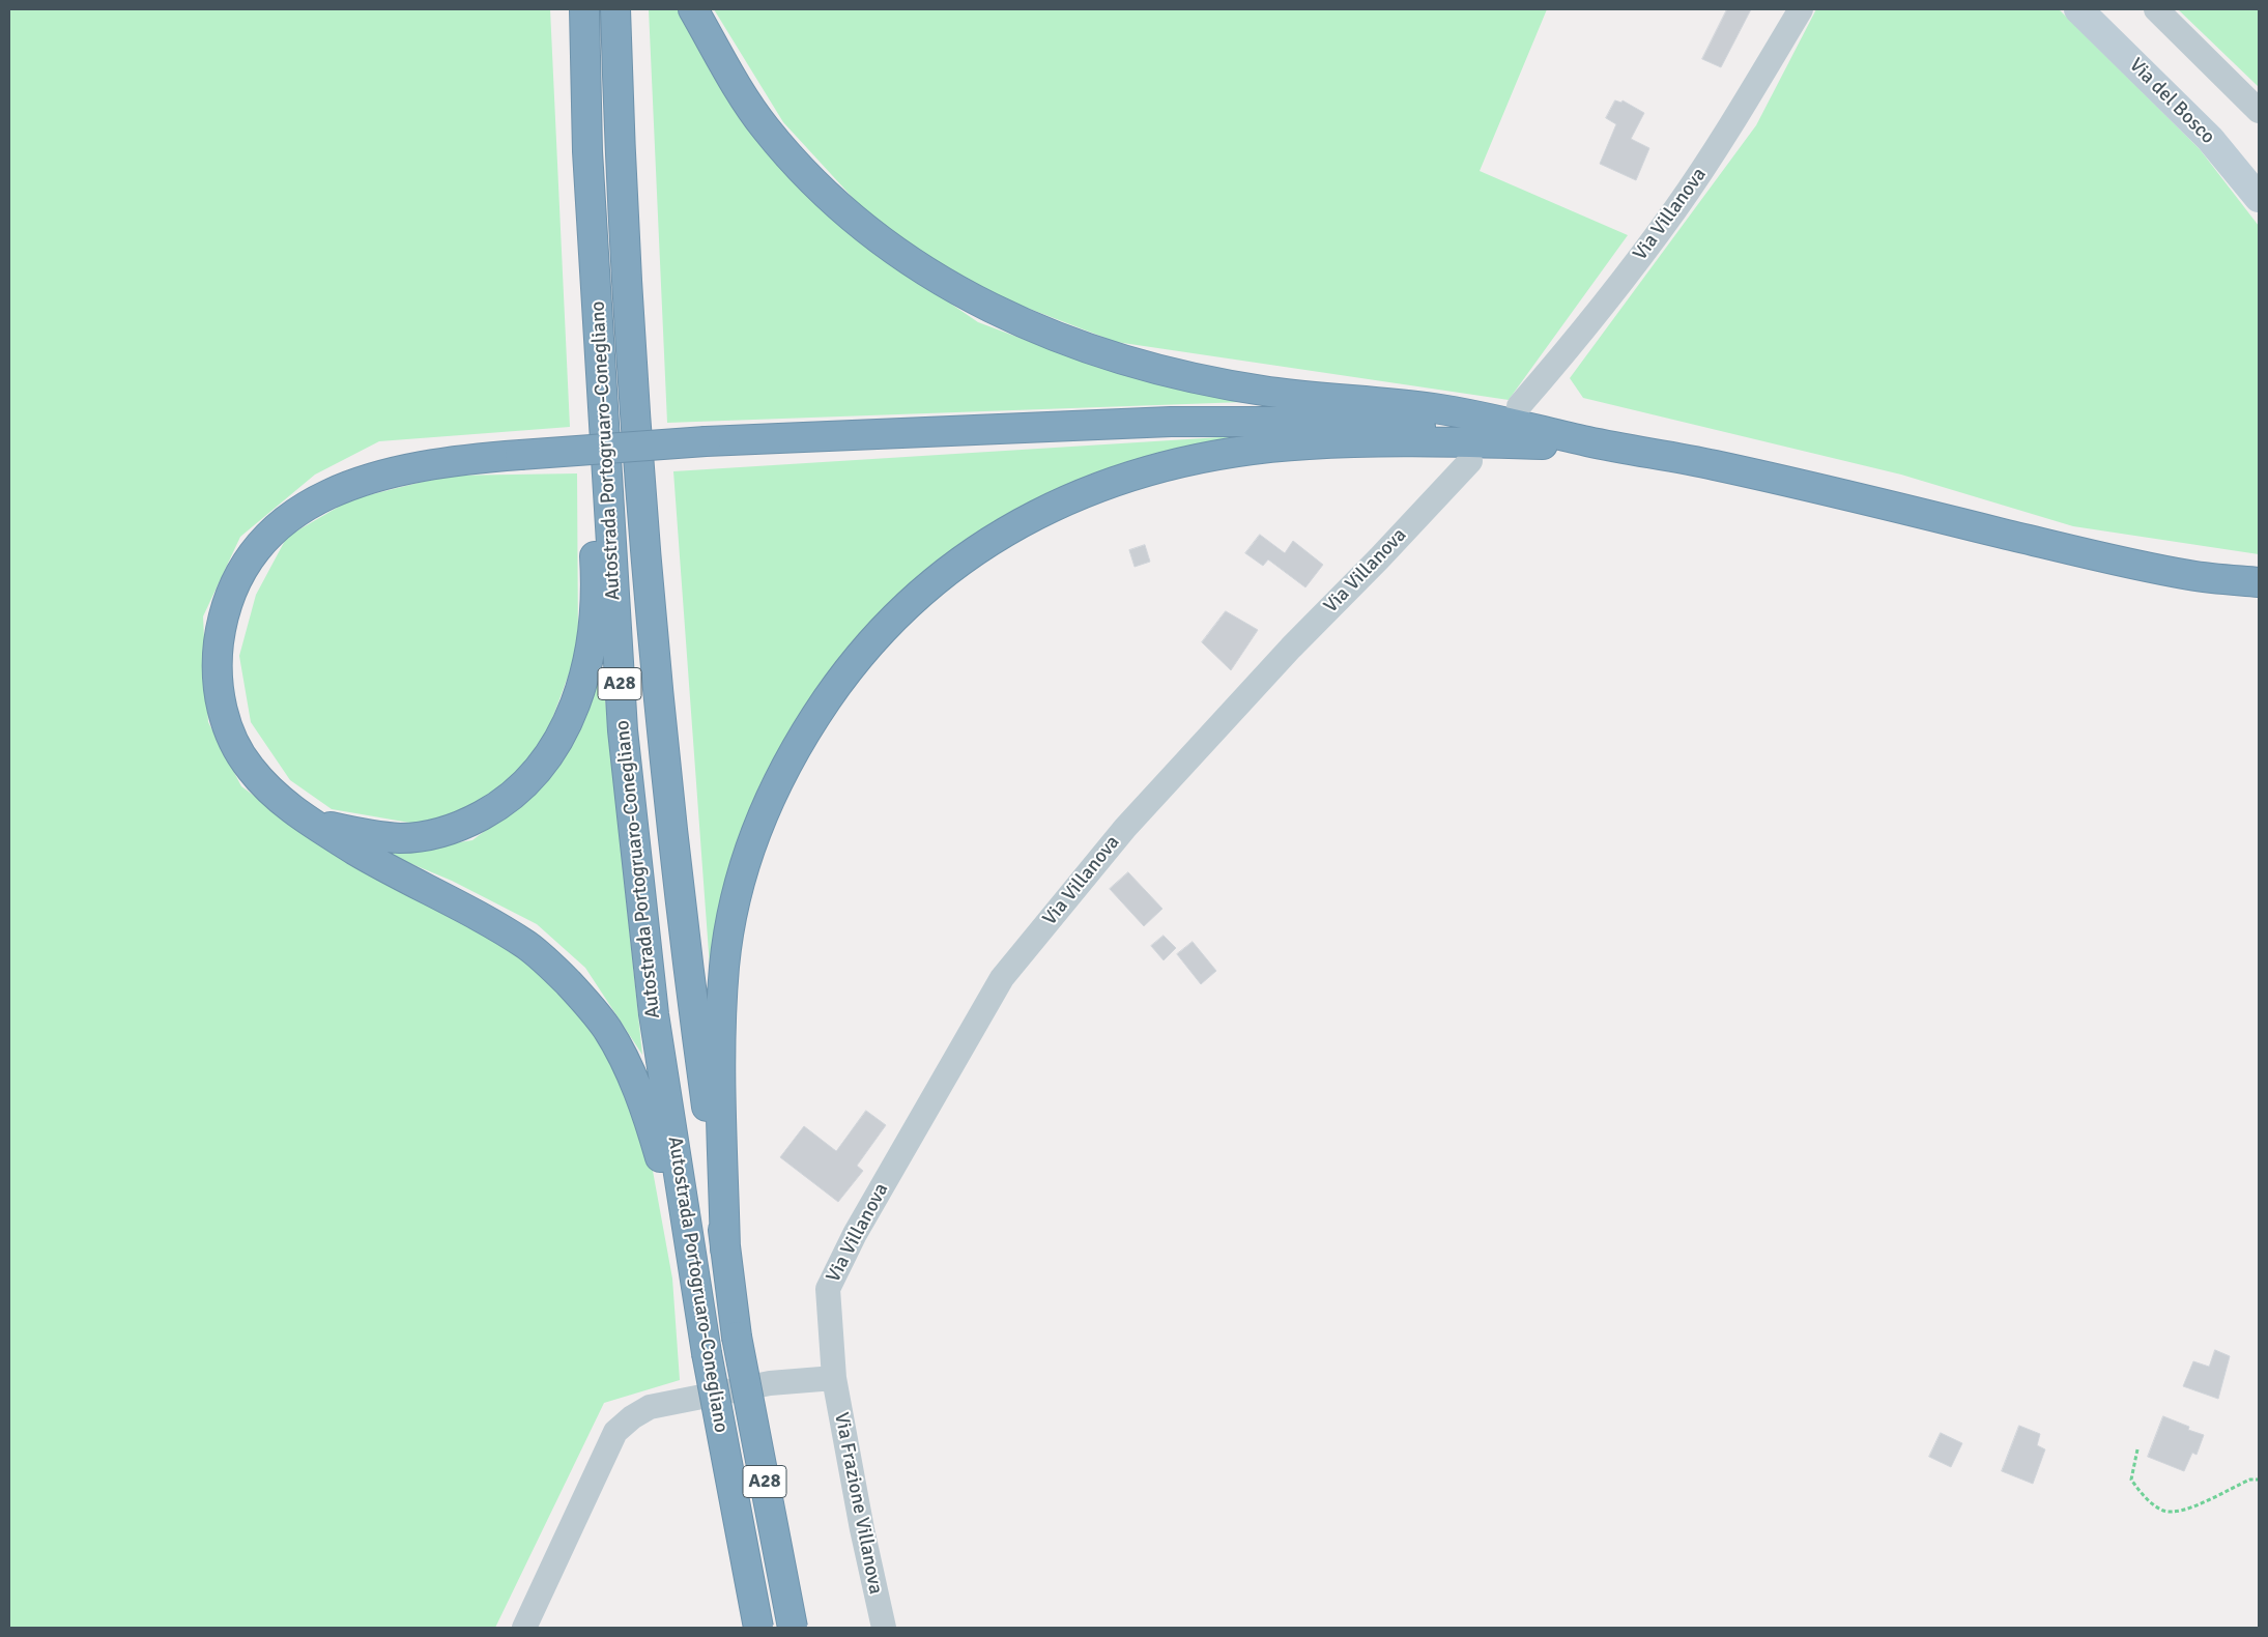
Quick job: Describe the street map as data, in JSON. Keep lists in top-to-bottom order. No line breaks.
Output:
{"streets":{"highway":["Autostrada Portogruaro-Conegliano","A28"],"street":["Via del Bosco","Via Villanova","Via Frazione Villanova"]},"crossings":[["Via Villanova","Via Frazione Villanova"]]}
